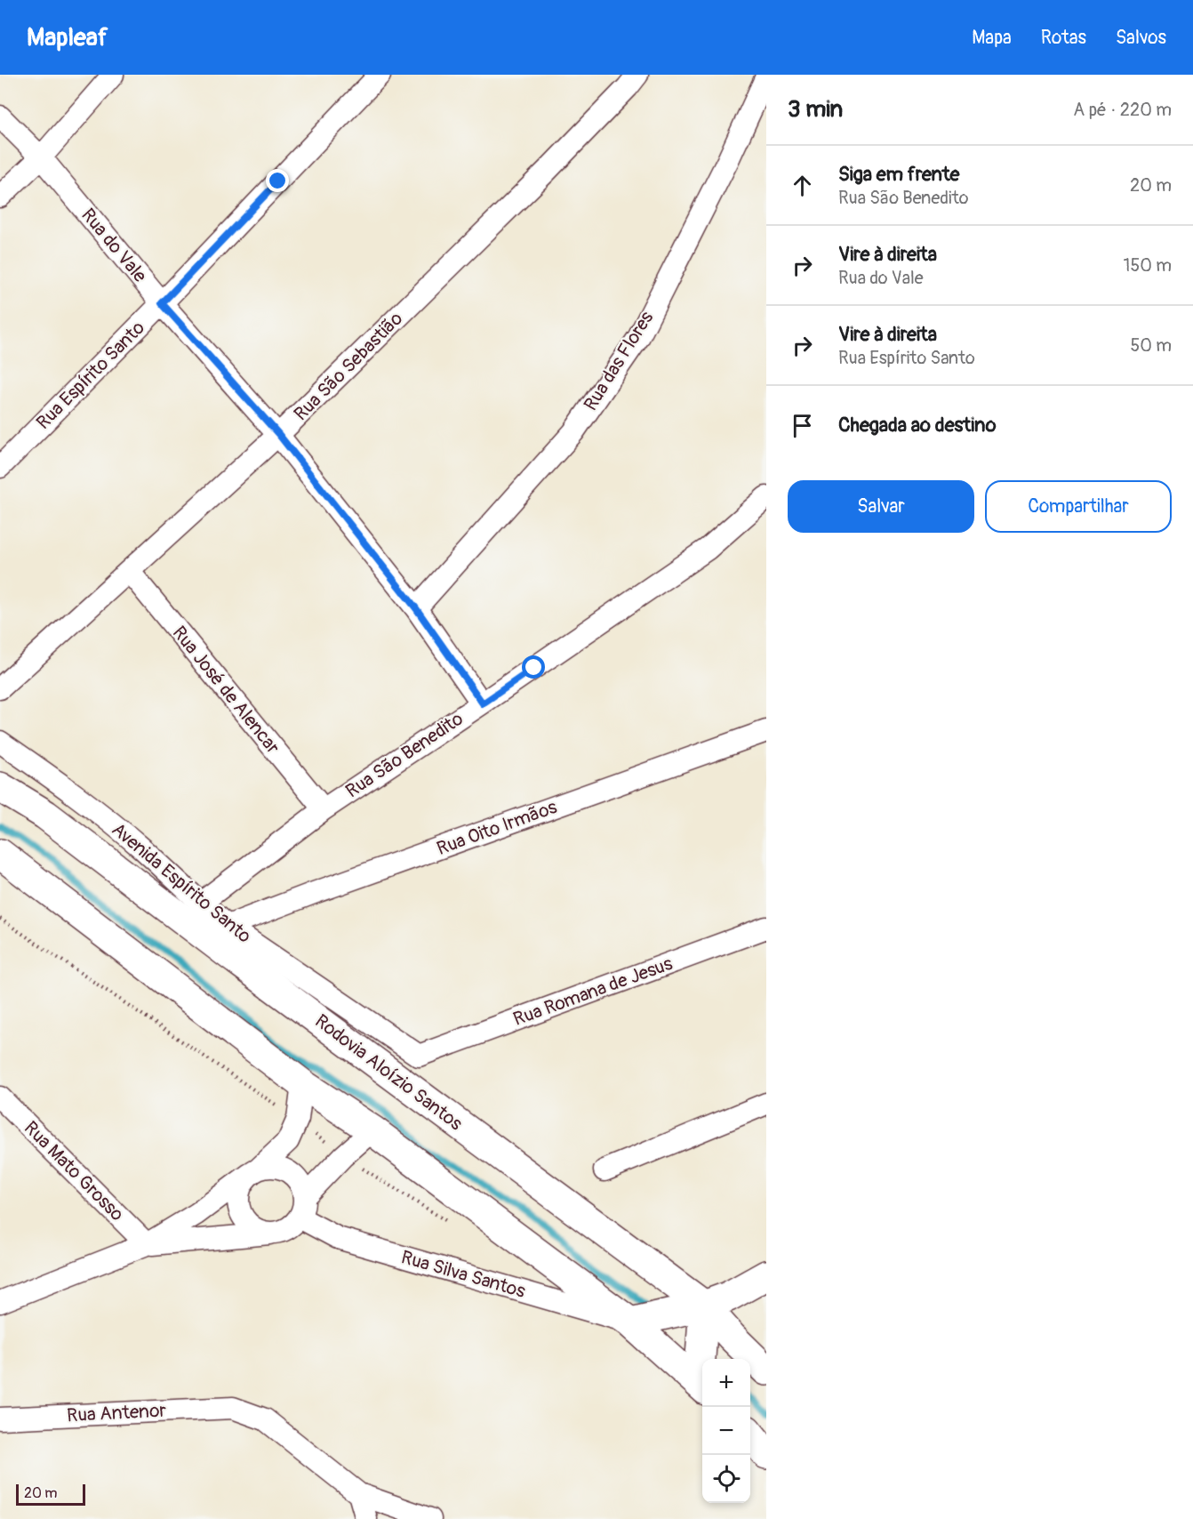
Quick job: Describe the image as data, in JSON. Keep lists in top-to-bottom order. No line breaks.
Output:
{"streets":{"main road":["Rodovia Aloízio Santos"],"street":["Rua do Vale","Rua das Flores","Rua São Sebastião","Rua Espírito Santo","Rua José de Alencar","Rua São Benedito","Rua Oito Irmãos","Avenida Espírito Santo","Rua Romana de Jesus","Rua Mato Grosso","Rua Silva Santos","Rua Antenor"]},"crossings":[["Rua do Vale","Rua das Flores"],["Rua do Vale","Rua São Sebastião"],["Rua do Vale","Rua Espírito Santo"],["Rua do Vale","Rua São Benedito"],["Rua São Sebastião","Rua José de Alencar"],["Rua José de Alencar","Rua São Benedito"],["Rua São Benedito","Avenida Espírito Santo"],["Rua Oito Irmãos","Avenida Espírito Santo"],["Avenida Espírito Santo","Rua Romana de Jesus"]],"scale_bar":"20 m","page":{"header":"Mapleaf","nav":["Mapa","Rotas","Salvos"],"heading":["3 min","A pé · 220 m"],"list":[["Siga em frente","Rua São Benedito","20 m"],["Vire à direita","Rua do Vale","150 m"],["Vire à direita","Rua Espírito Santo","50 m"],"Chegada ao destino"],"buttons":["Salvar","Compartilhar"],"map_buttons":["+","−"],"scale":"20 m"}}
